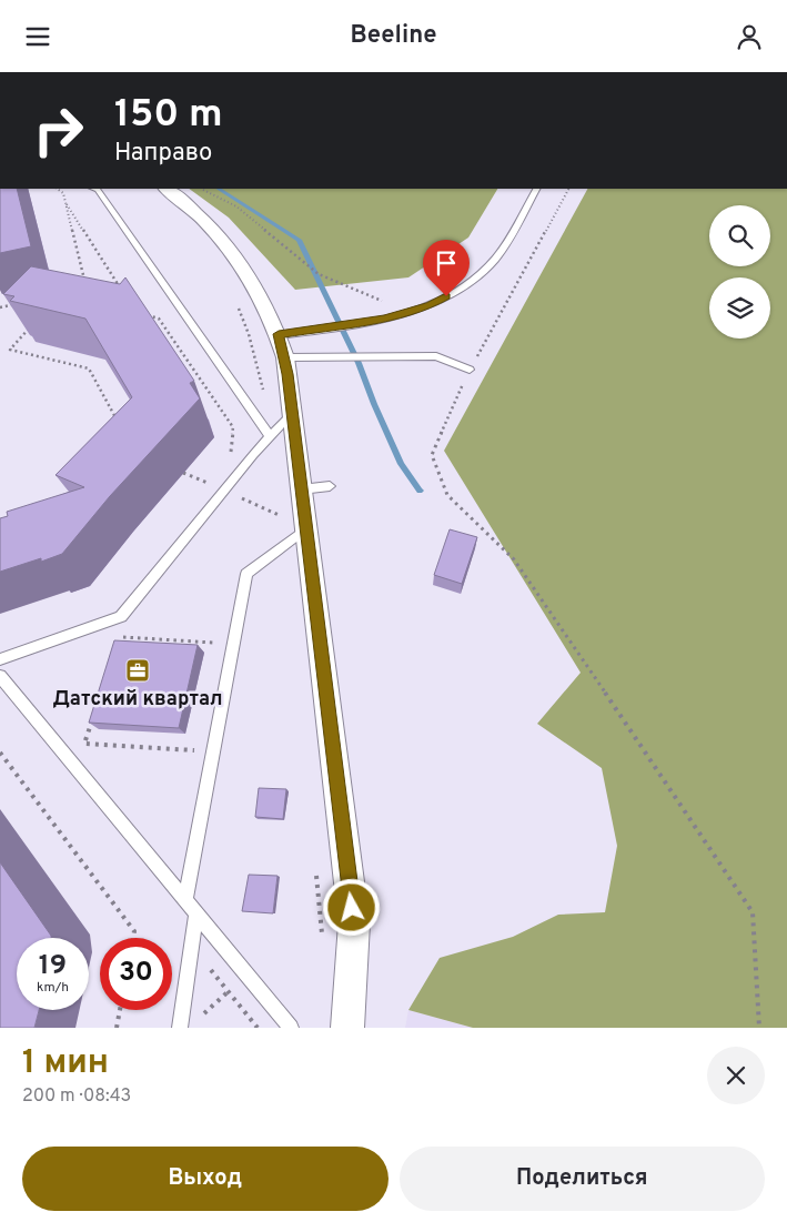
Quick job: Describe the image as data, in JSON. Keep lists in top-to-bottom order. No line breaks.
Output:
{"places":{"office":["Датский квартал"]},"page":{"header":"Beeline","turn":["150 m","Направо"],"speed":"19 km/h","limit":"30","heading":["1 мин","200 m · 08:43"],"buttons":["Выход","Поделиться"]}}
